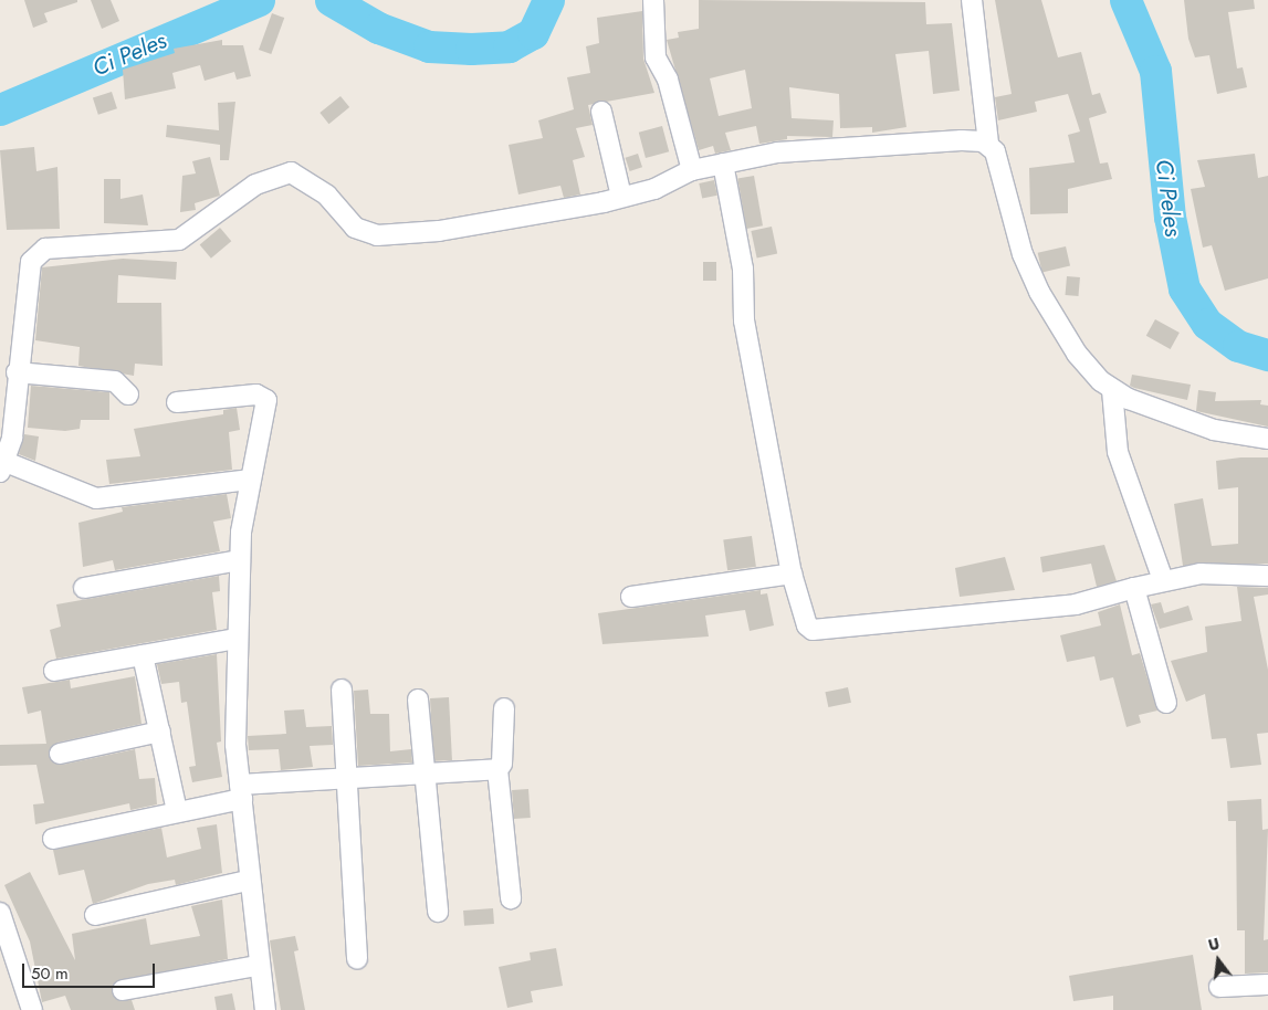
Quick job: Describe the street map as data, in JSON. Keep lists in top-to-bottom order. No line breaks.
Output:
{"water":["Ci Peles"],"scale_bar":"50 m","north":"top"}
